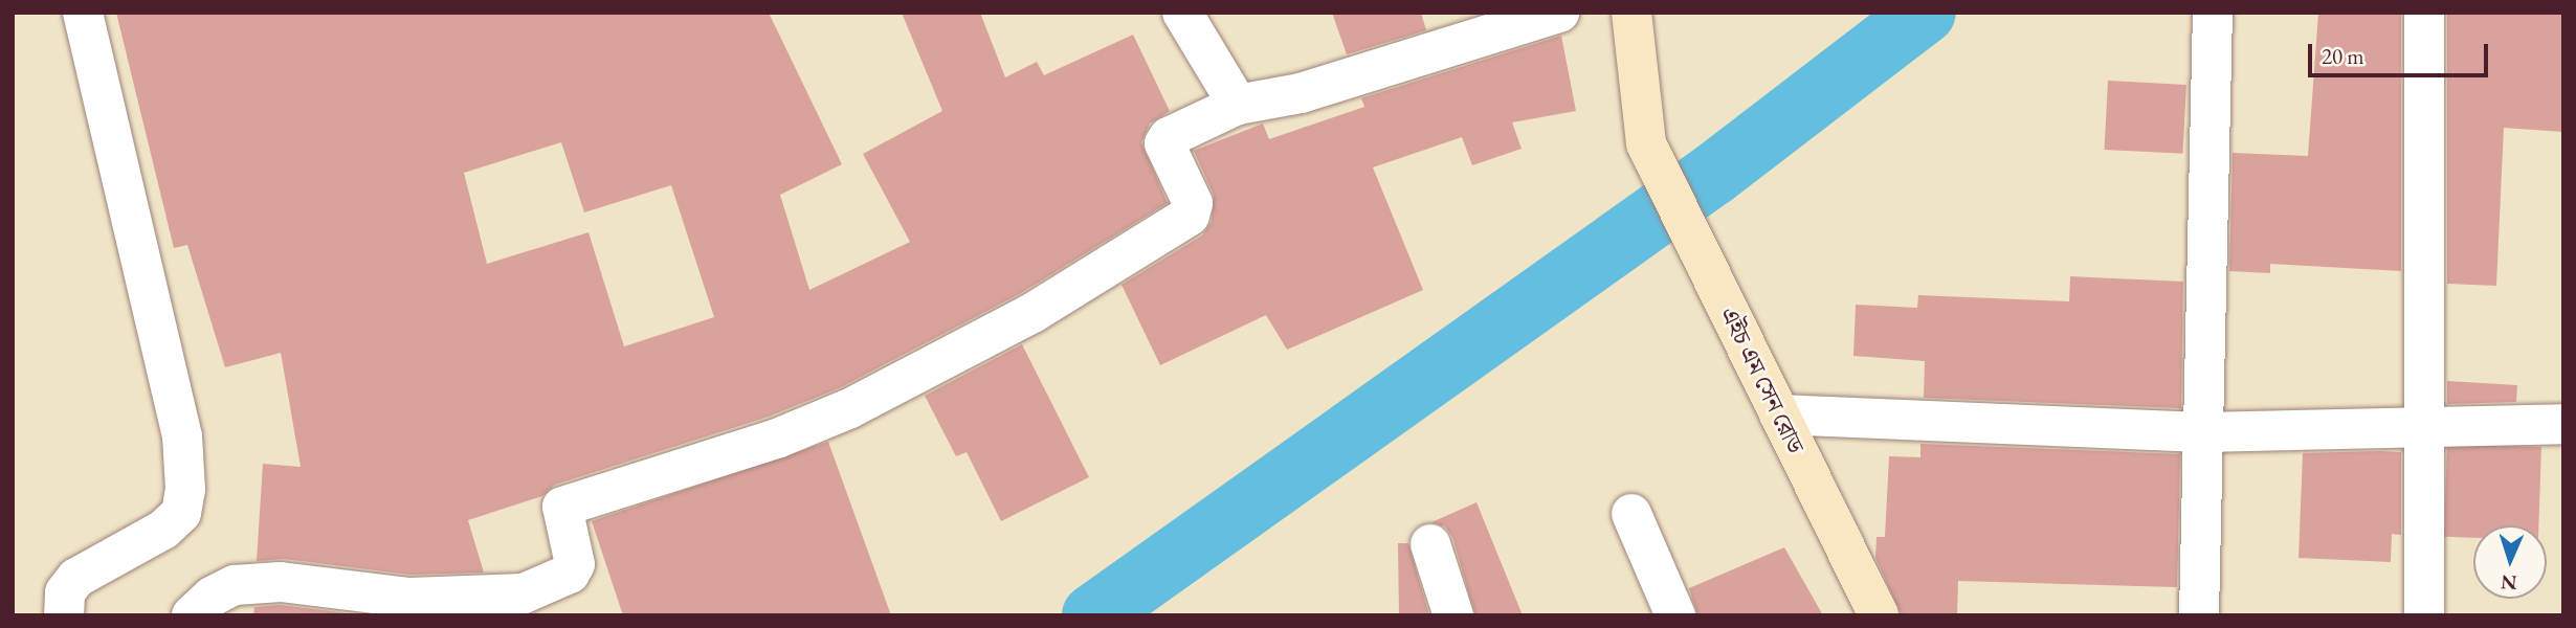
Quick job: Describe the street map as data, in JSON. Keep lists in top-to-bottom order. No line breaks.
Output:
{"streets":{"main road":["এইচ এম সেন রোড"]},"scale_bar":"20 m","north":"bottom"}
